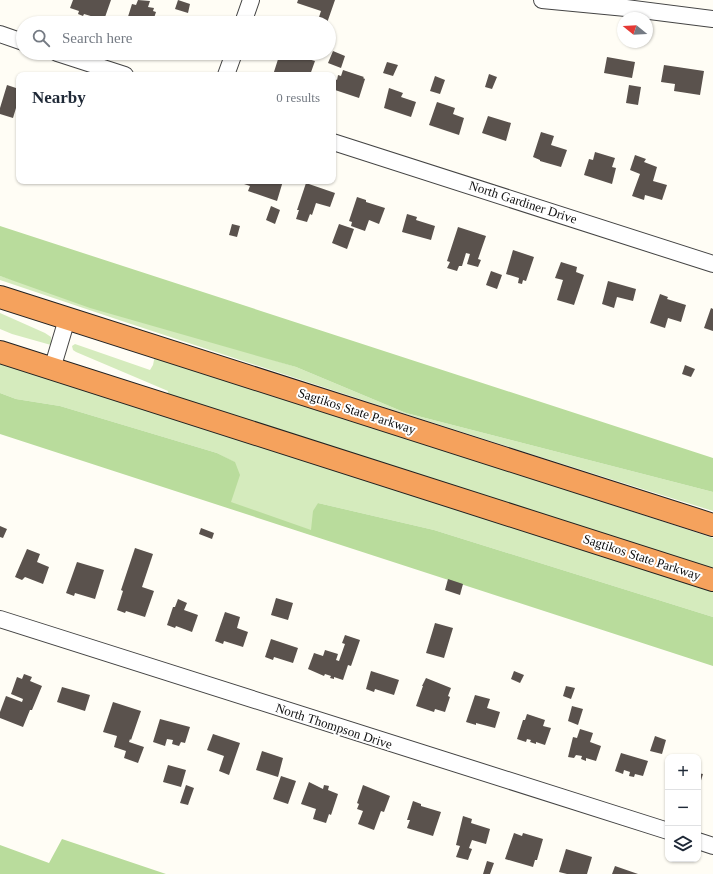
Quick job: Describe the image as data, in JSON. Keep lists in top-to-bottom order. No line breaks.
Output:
{"streets":{"highway":["Sagtikos State Parkway"],"street":["North Gardiner Drive","North Thompson Drive"]},"north":"left","page":{"search":"Search here","heading":["Nearby","0 results"],"map_buttons":["+","−"]}}
